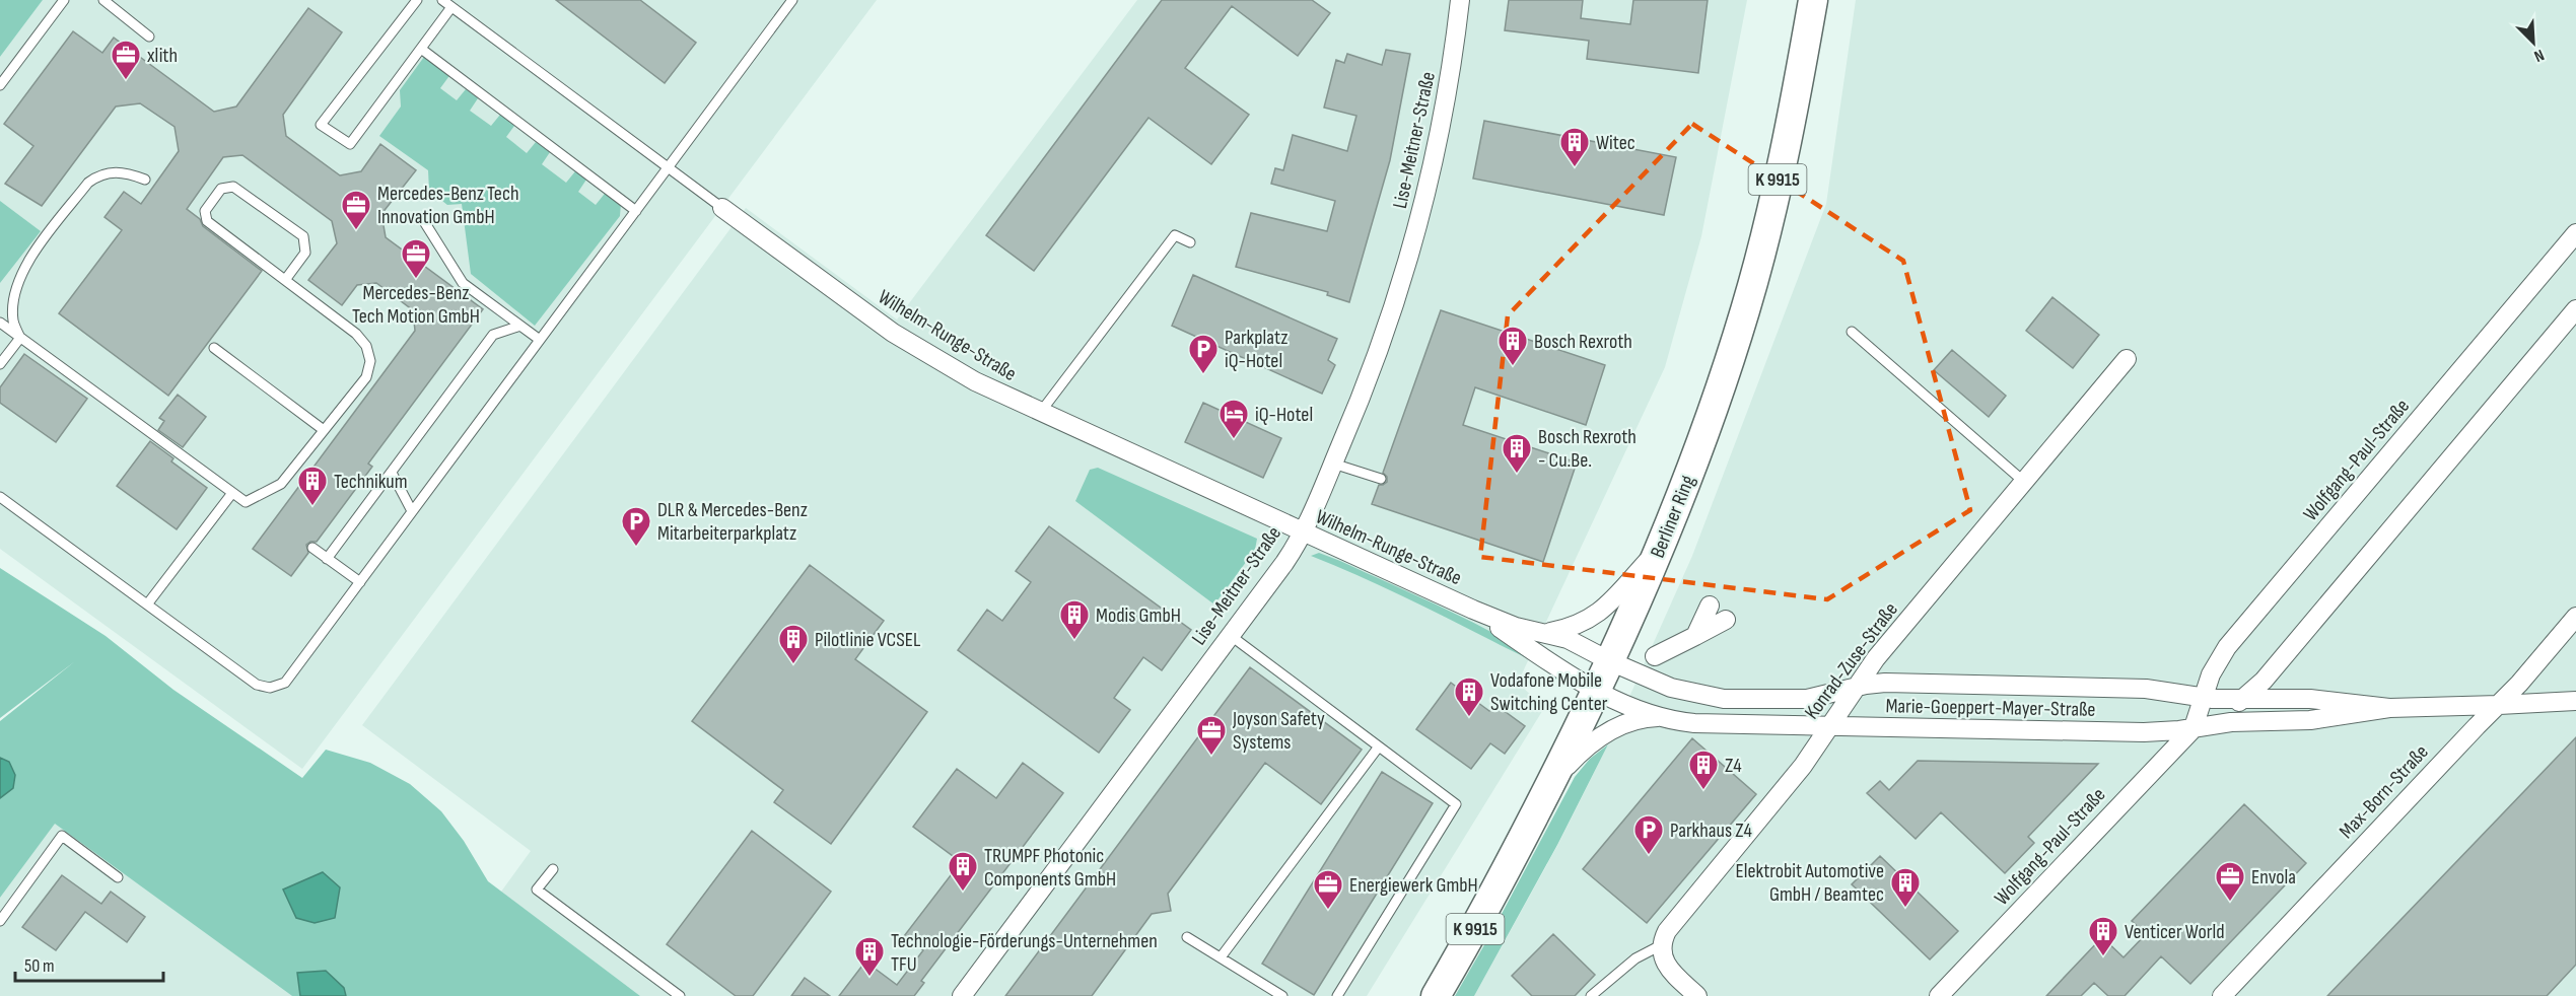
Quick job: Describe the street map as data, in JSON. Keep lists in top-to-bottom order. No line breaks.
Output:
{"streets":{"main road":["K 9915","Berliner Ring"],"street":["Lise-Meitner-Straße","Wilhelm-Runge-Straße","Wolfgang-Paul-Straße","Konrad-Zuse-Straße","Marie-Goeppert-Mayer-Straße","Max-Born-Straße"]},"crossings":[["Lise-Meitner-Straße","Wilhelm-Runge-Straße"],["Wilhelm-Runge-Straße","Berliner Ring"],["Wilhelm-Runge-Straße","Marie-Goeppert-Mayer-Straße"],["Wolfgang-Paul-Straße","Marie-Goeppert-Mayer-Straße"],["Berliner Ring","Marie-Goeppert-Mayer-Straße"],["Konrad-Zuse-Straße","Marie-Goeppert-Mayer-Straße"],["Marie-Goeppert-Mayer-Straße","Max-Born-Straße"]],"places":{"office":["xlith","Mercedes-Benz Tech Innovation GmbH","Mercedes-Benz Tech Motion GmbH","Joyson Safety Systems","Envola","Energiewerk GmbH"],"building":["Witec","Bosch Rexroth","Bosch Rexroth - Cu.Be.","Technikum","Modis GmbH","Pilotlinie VCSEL","Vodafone Mobile Switching Center","Z4","TRUMPF Photonic Components GmbH","Elektrobit Automotive GmbH / Beamtec","Venticer World","Technologie-Förderungs-Unternehmen TFU"],"parking":["Parkplatz iQ-Hotel","DLR & Mercedes-Benz Mitarbeiterparkplatz","Parkhaus Z4"],"hotel":["iQ-Hotel"]},"scale_bar":"50 m","north":"bottom right"}
